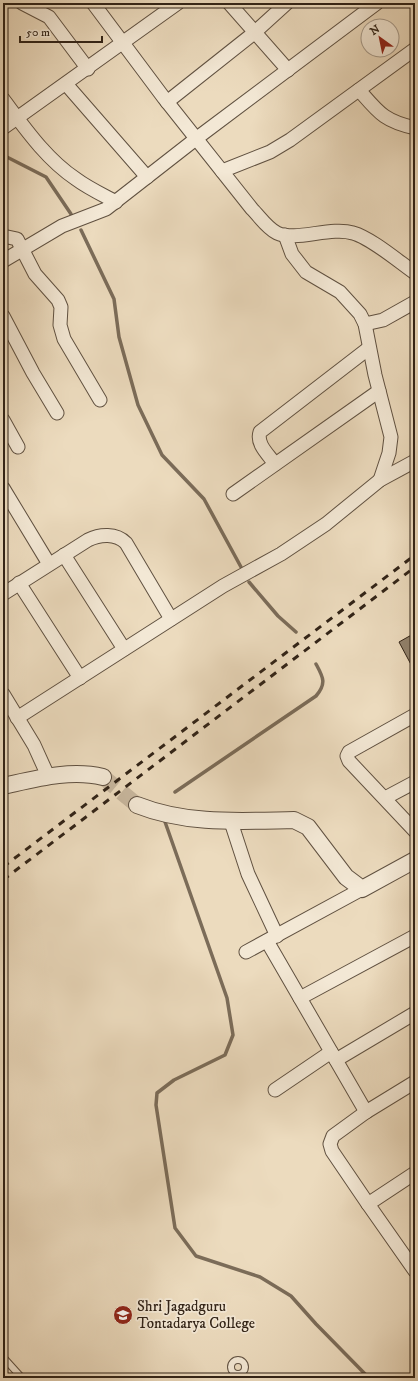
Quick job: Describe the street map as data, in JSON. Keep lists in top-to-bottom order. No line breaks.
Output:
{"places":{"school or university":["Shri Jagadguru Tontadarya College"]},"scale_bar":"50 m","north":"top left"}
